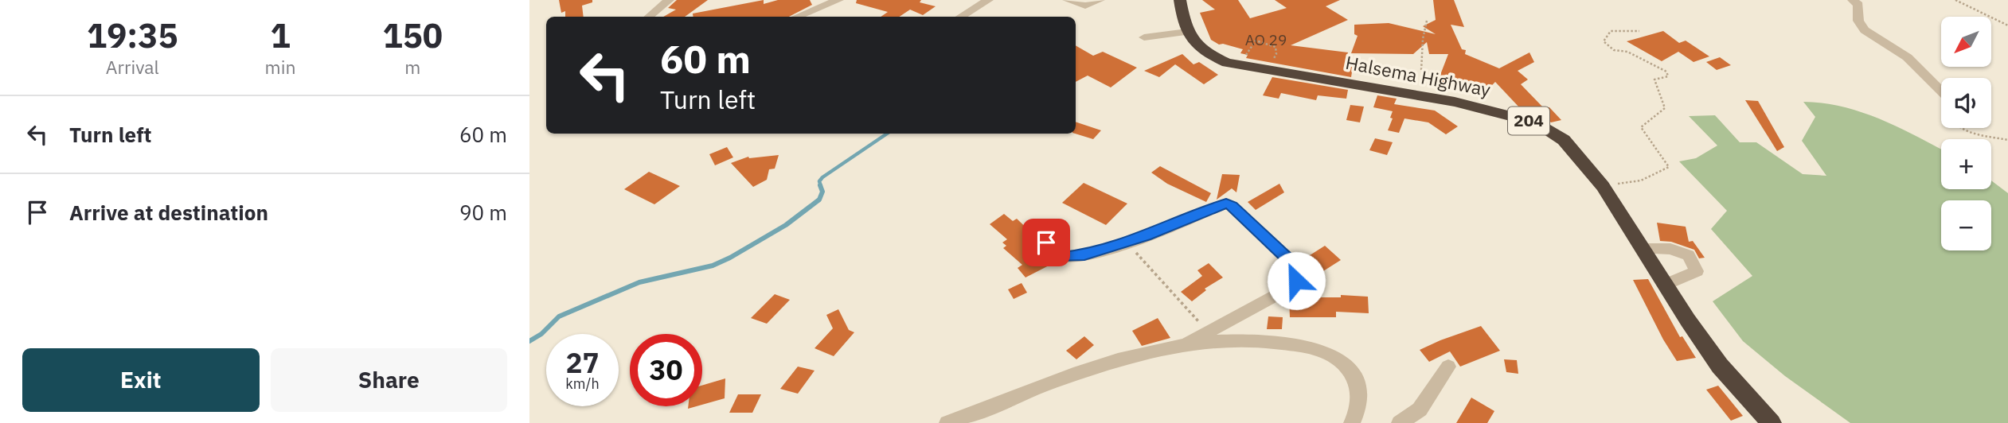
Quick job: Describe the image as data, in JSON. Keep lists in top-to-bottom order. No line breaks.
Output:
{"streets":{"highway":["Halsema Highway","204"]},"house_numbers":["AO 29"],"north":"bottom left","page":{"eta":["19:35","Arrival","1","min","150","m"],"map_buttons":["+","−"],"turn":["60 m","Turn left"],"list":[{"name":"Turn left","value":"60 m"},{"name":"Arrive at destination","value":"90 m"}],"speed":"27 km/h","limit":"30","buttons":["Exit","Share"]}}
